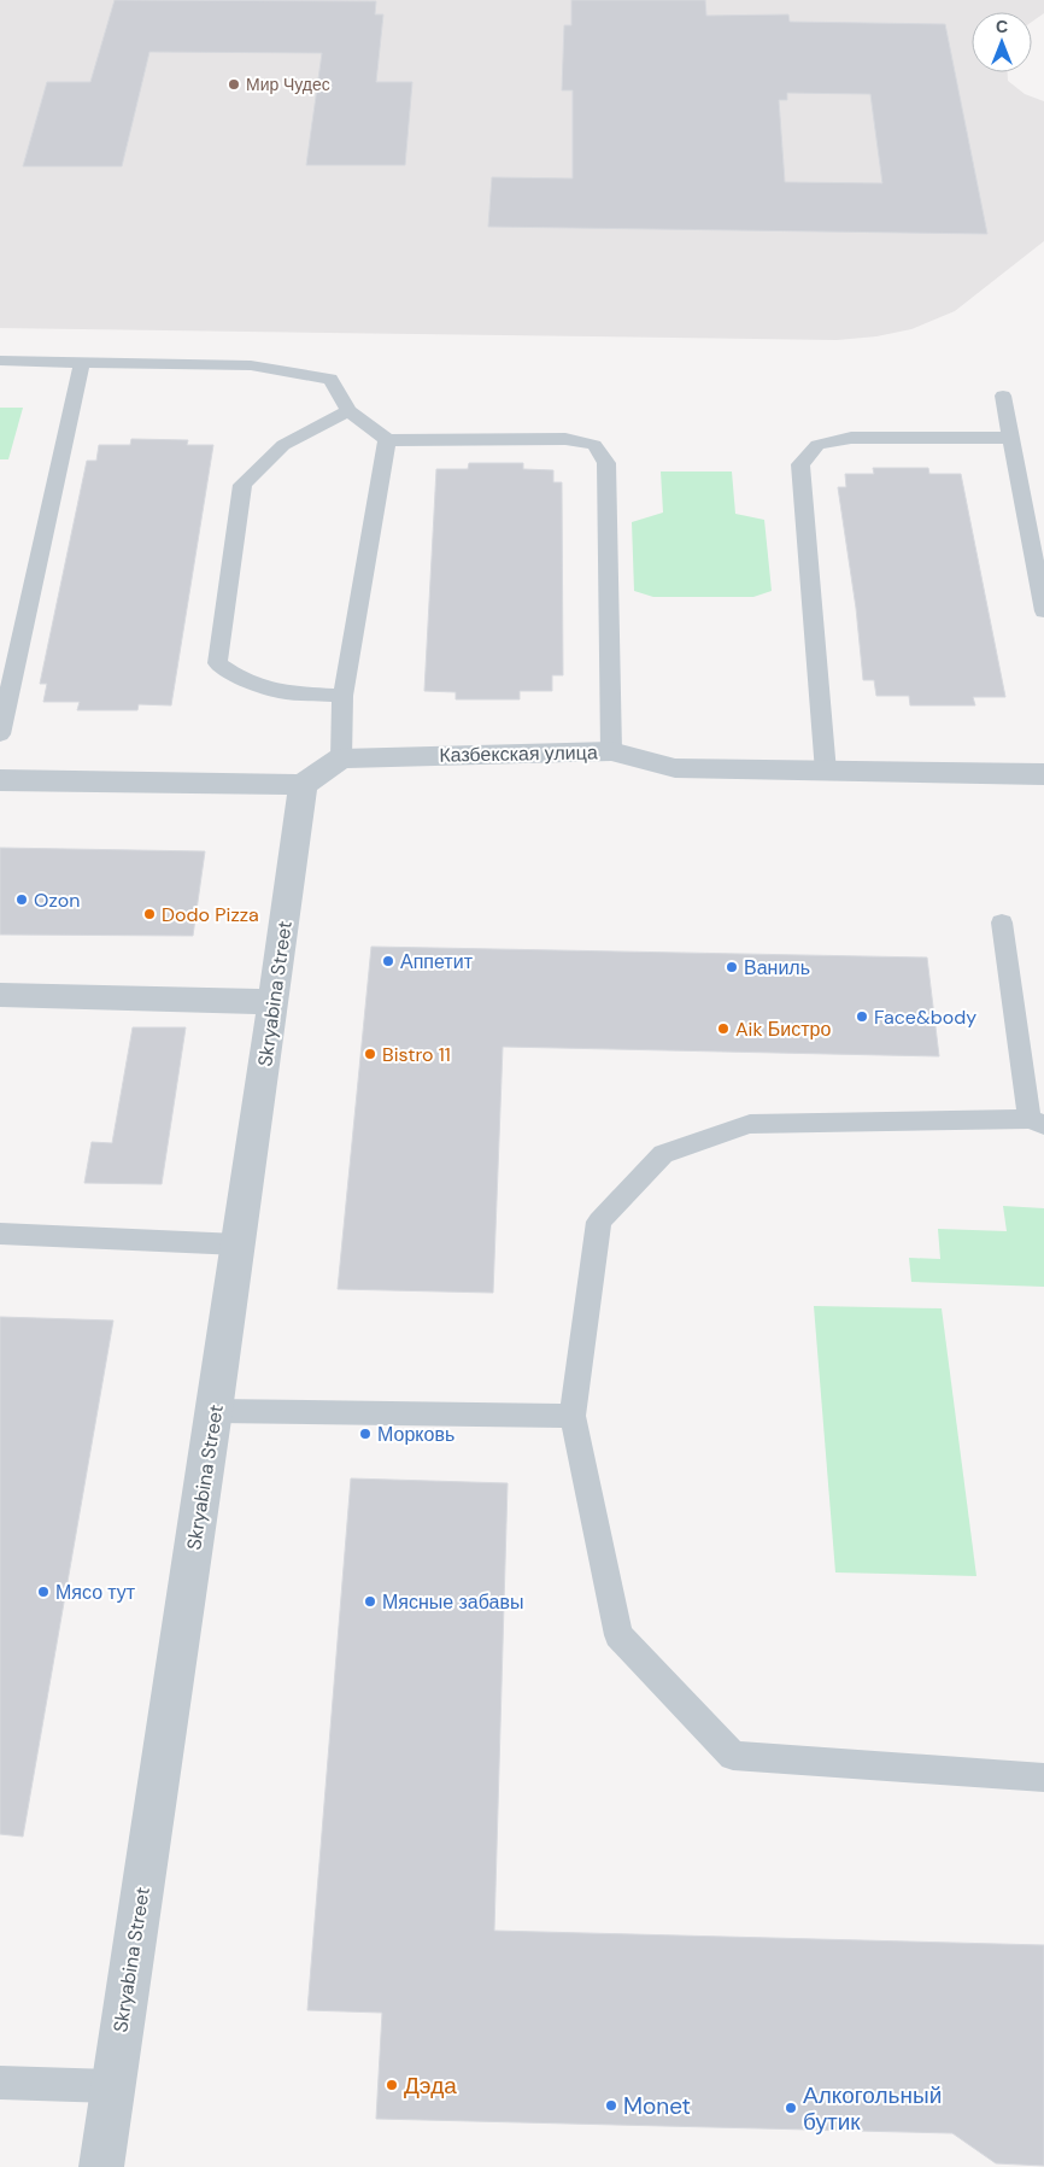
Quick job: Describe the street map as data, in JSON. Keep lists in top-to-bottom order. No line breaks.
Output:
{"streets":{"street":["Казбекская улица","Skryabina Street"]},"places":["Мир Чудес","Ozon","Dodo Pizza","Аппетит","Ваниль","Face&body","Aik Бистро","Bistro 11","Морковь","Мясо тут","Мясные забавы","Дэда","Monet","Алкогольный бутик"],"north":"top"}
